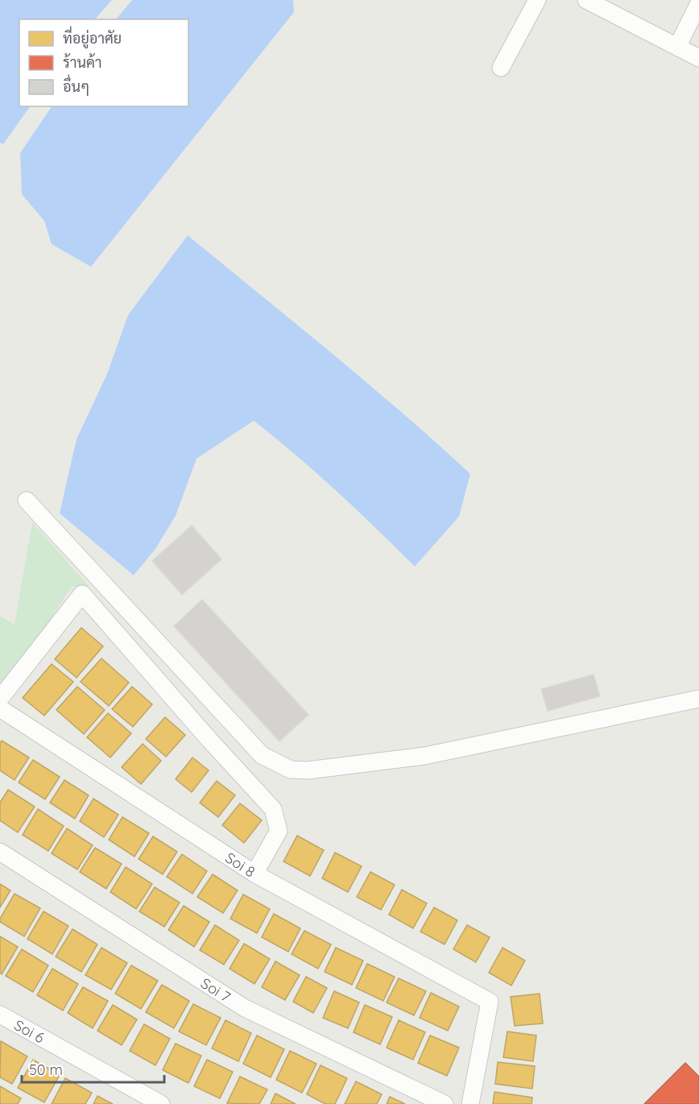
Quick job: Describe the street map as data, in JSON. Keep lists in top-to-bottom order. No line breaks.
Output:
{"streets":{"street":["Soi 8","Soi 7","Soi 6"]},"legend":["ที่อยู่อาศัย","ร้านค้า","อื่นๆ"],"scale_bar":"50 m"}
